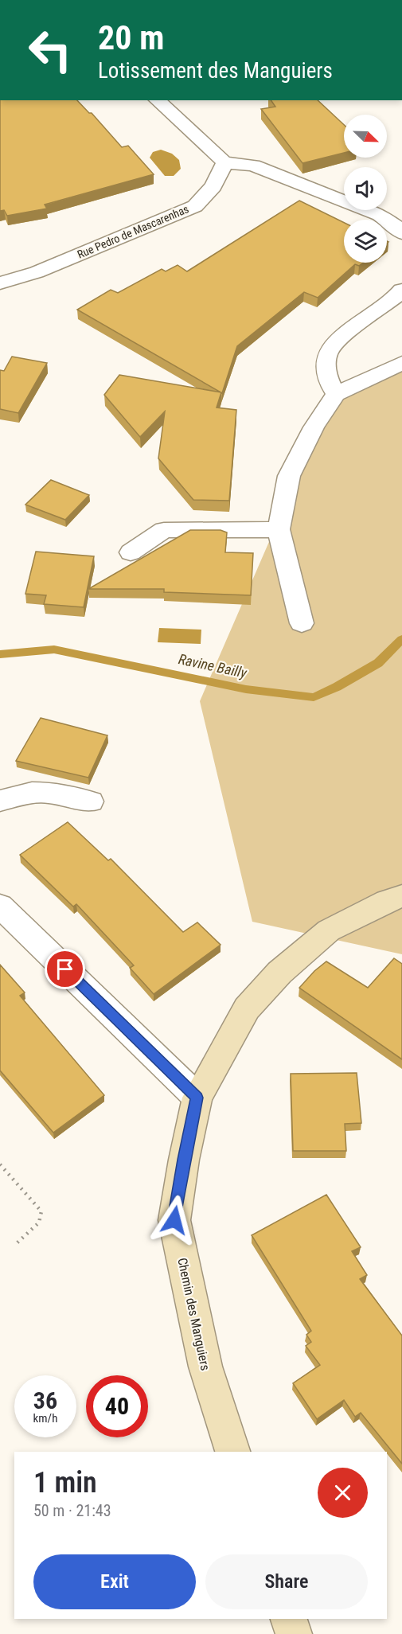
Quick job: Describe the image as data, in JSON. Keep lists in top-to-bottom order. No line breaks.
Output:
{"streets":{"street":["Rue Pedro de Mascarenhas","Chemin des Manguiers"]},"water":["Ravine Bailly"],"north":"bottom right","page":{"turn":["20 m","Lotissement des Manguiers"],"speed":"36 km/h","limit":"40","heading":["1 min","50 m · 21:43"],"buttons":["Exit","Share"]}}
